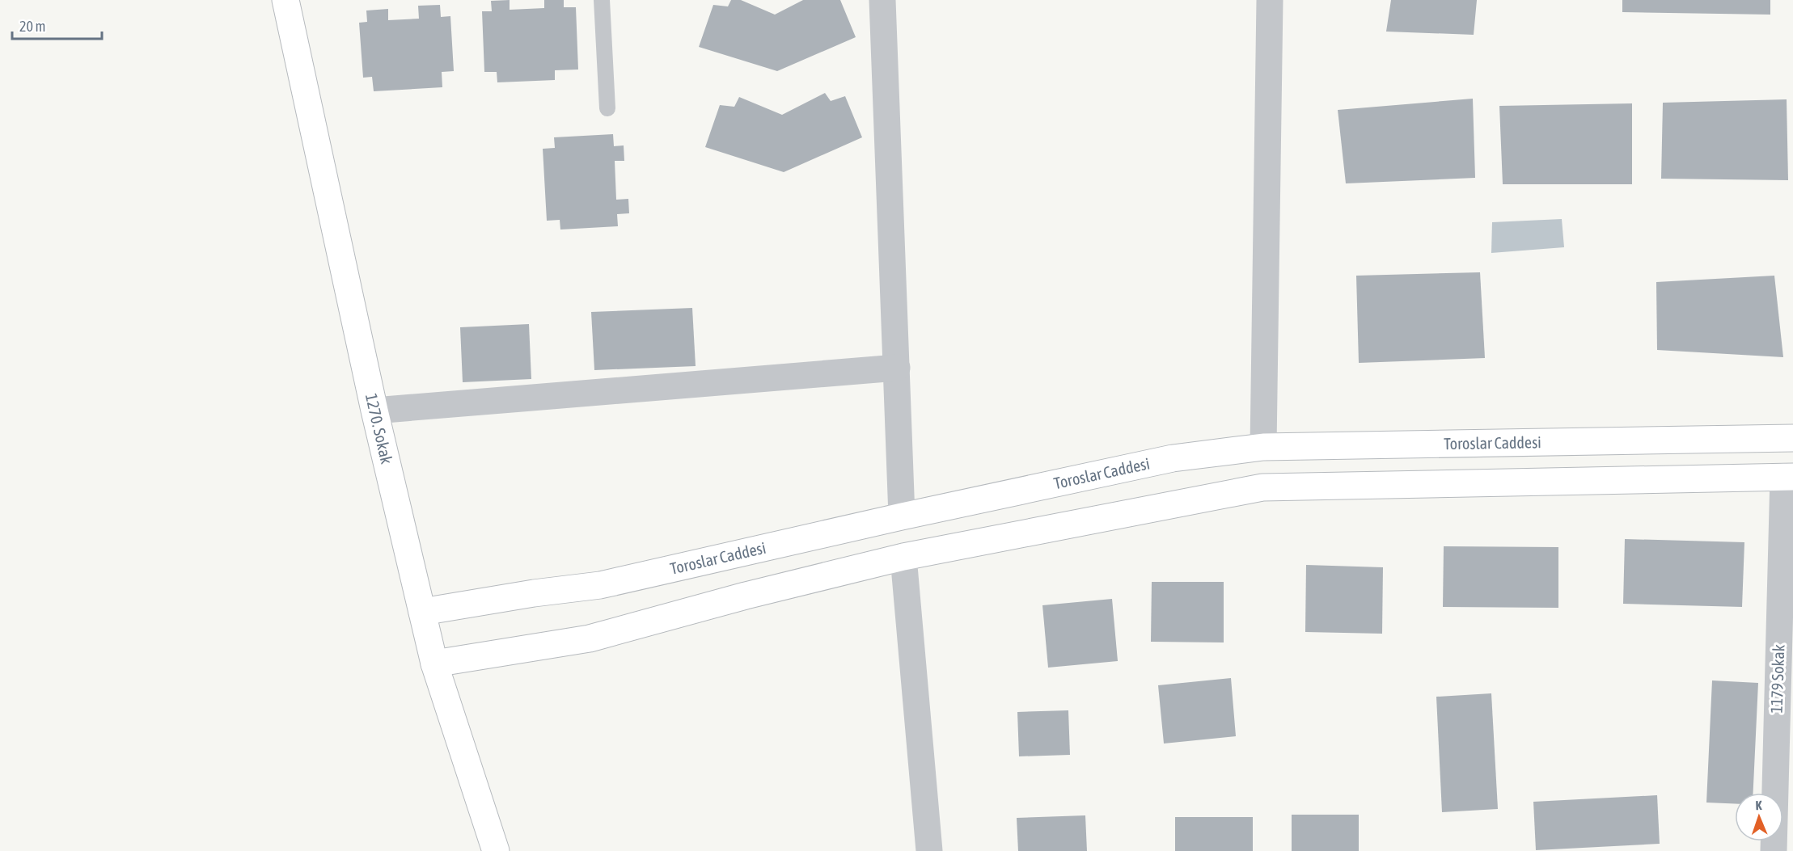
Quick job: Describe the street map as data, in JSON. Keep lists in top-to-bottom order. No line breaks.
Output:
{"streets":{"street":["1270. Sokak","Toroslar Caddesi","1179 Sokak"]},"crossings":[["1270. Sokak","Toroslar Caddesi"]],"scale_bar":"20 m","north":"top"}
